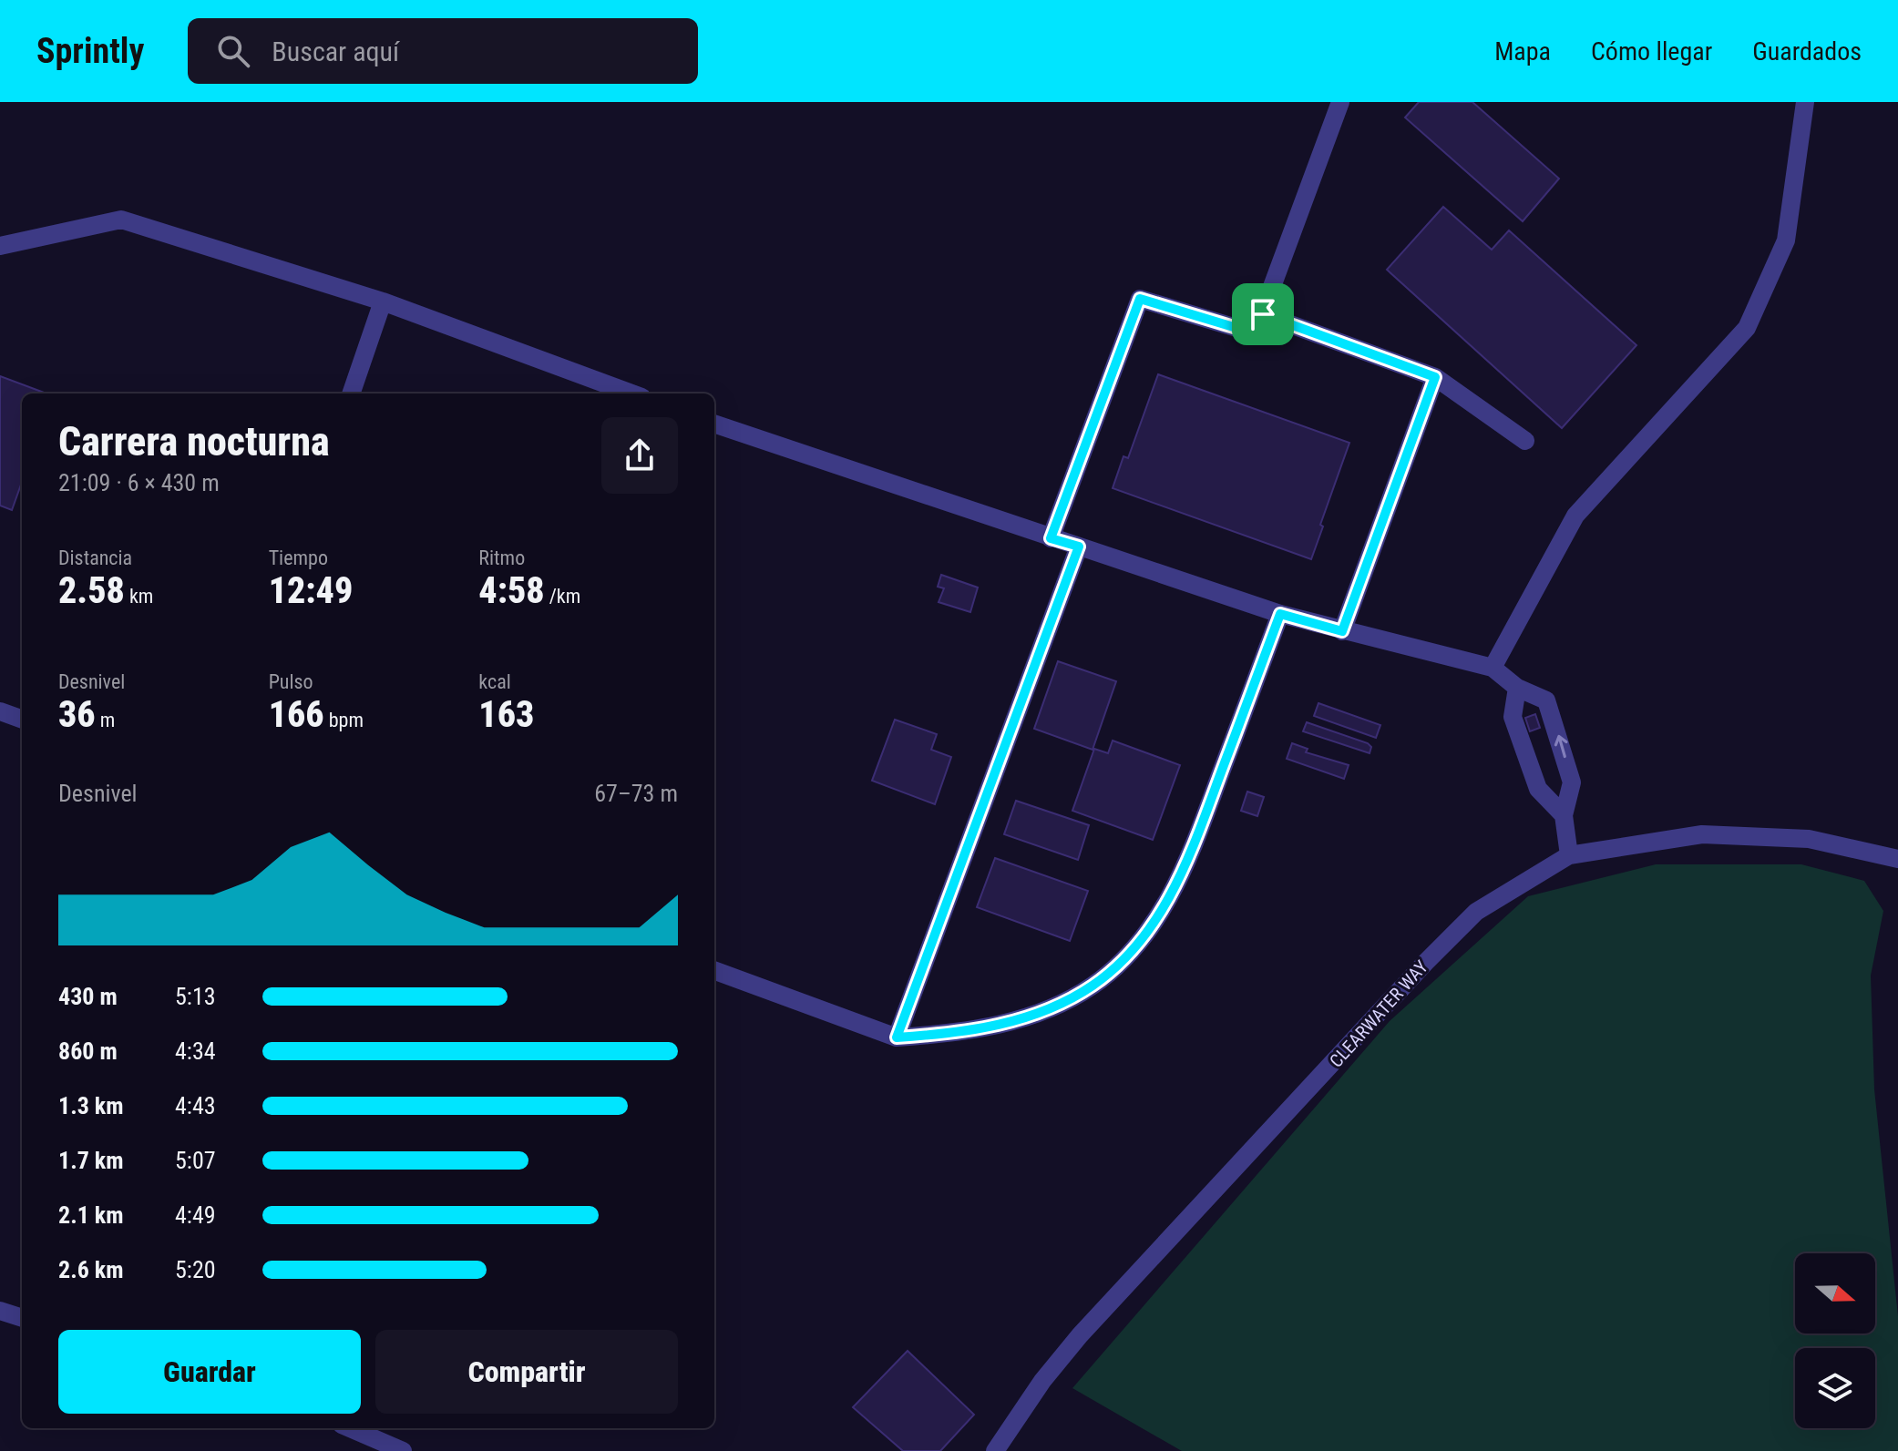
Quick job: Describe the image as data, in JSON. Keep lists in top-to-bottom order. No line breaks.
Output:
{"streets":{"lane":["CLEARWATER WAY"]},"north":"right","page":{"header":"Sprintly","search":"Buscar aquí","nav":["Mapa","Cómo llegar","Guardados"],"heading":["Carrera nocturna","21:09 · 6 × 430 m"],"stats":[["Distancia","2.58 km"],["Tiempo","12:49"],["Ritmo","4:58 /km"],["Desnivel","36 m"],["Pulso","166 bpm"],["kcal","163"]],"chart":["Desnivel","67–73 m"],"list":[{"name":"430 m","note":"5:13"},{"name":"860 m","note":"4:34"},{"name":"1.3 km","note":"4:43"},{"name":"1.7 km","note":"5:07"},{"name":"2.1 km","note":"4:49"},{"name":"2.6 km","note":"5:20"}],"buttons":["Guardar","Compartir"]}}
